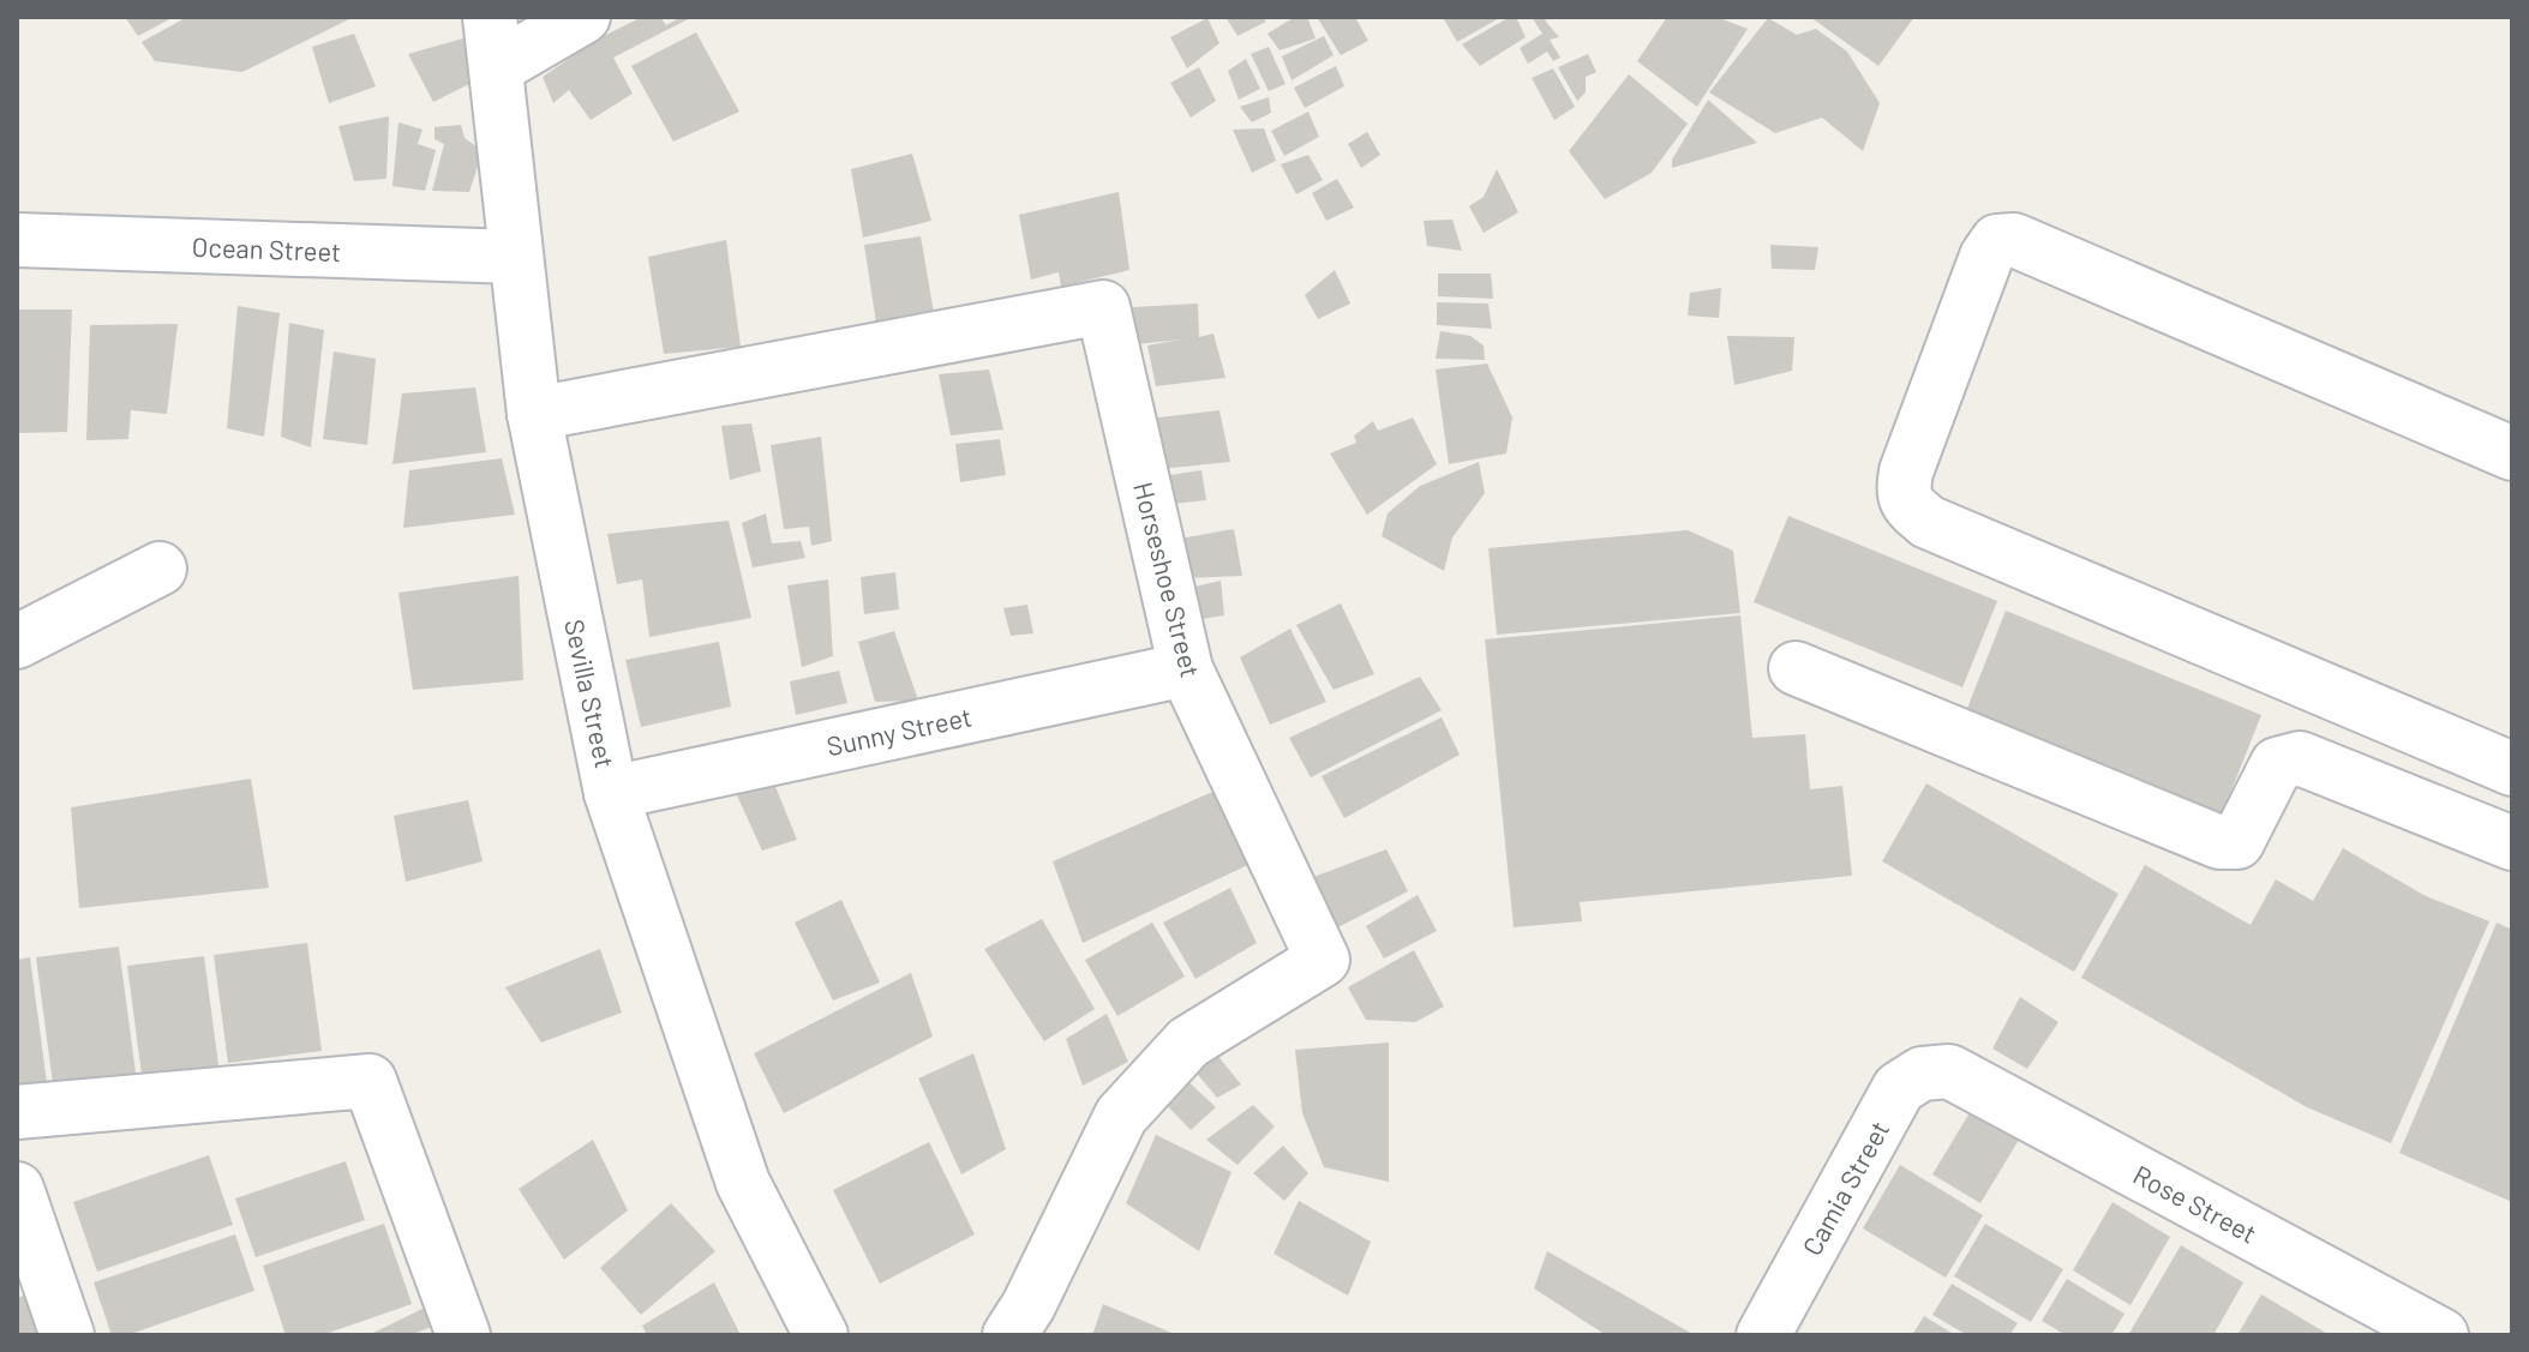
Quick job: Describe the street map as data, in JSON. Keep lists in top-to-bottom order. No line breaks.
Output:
{"streets":{"street":["Ocean Street","Horseshoe Street","Sevilla Street","Sunny Street","Camia Street","Rose Street"]},"crossings":[["Ocean Street","Sevilla Street"],["Horseshoe Street","Sevilla Street"],["Horseshoe Street","Sunny Street"],["Sevilla Street","Sunny Street"],["Camia Street","Rose Street"]]}
